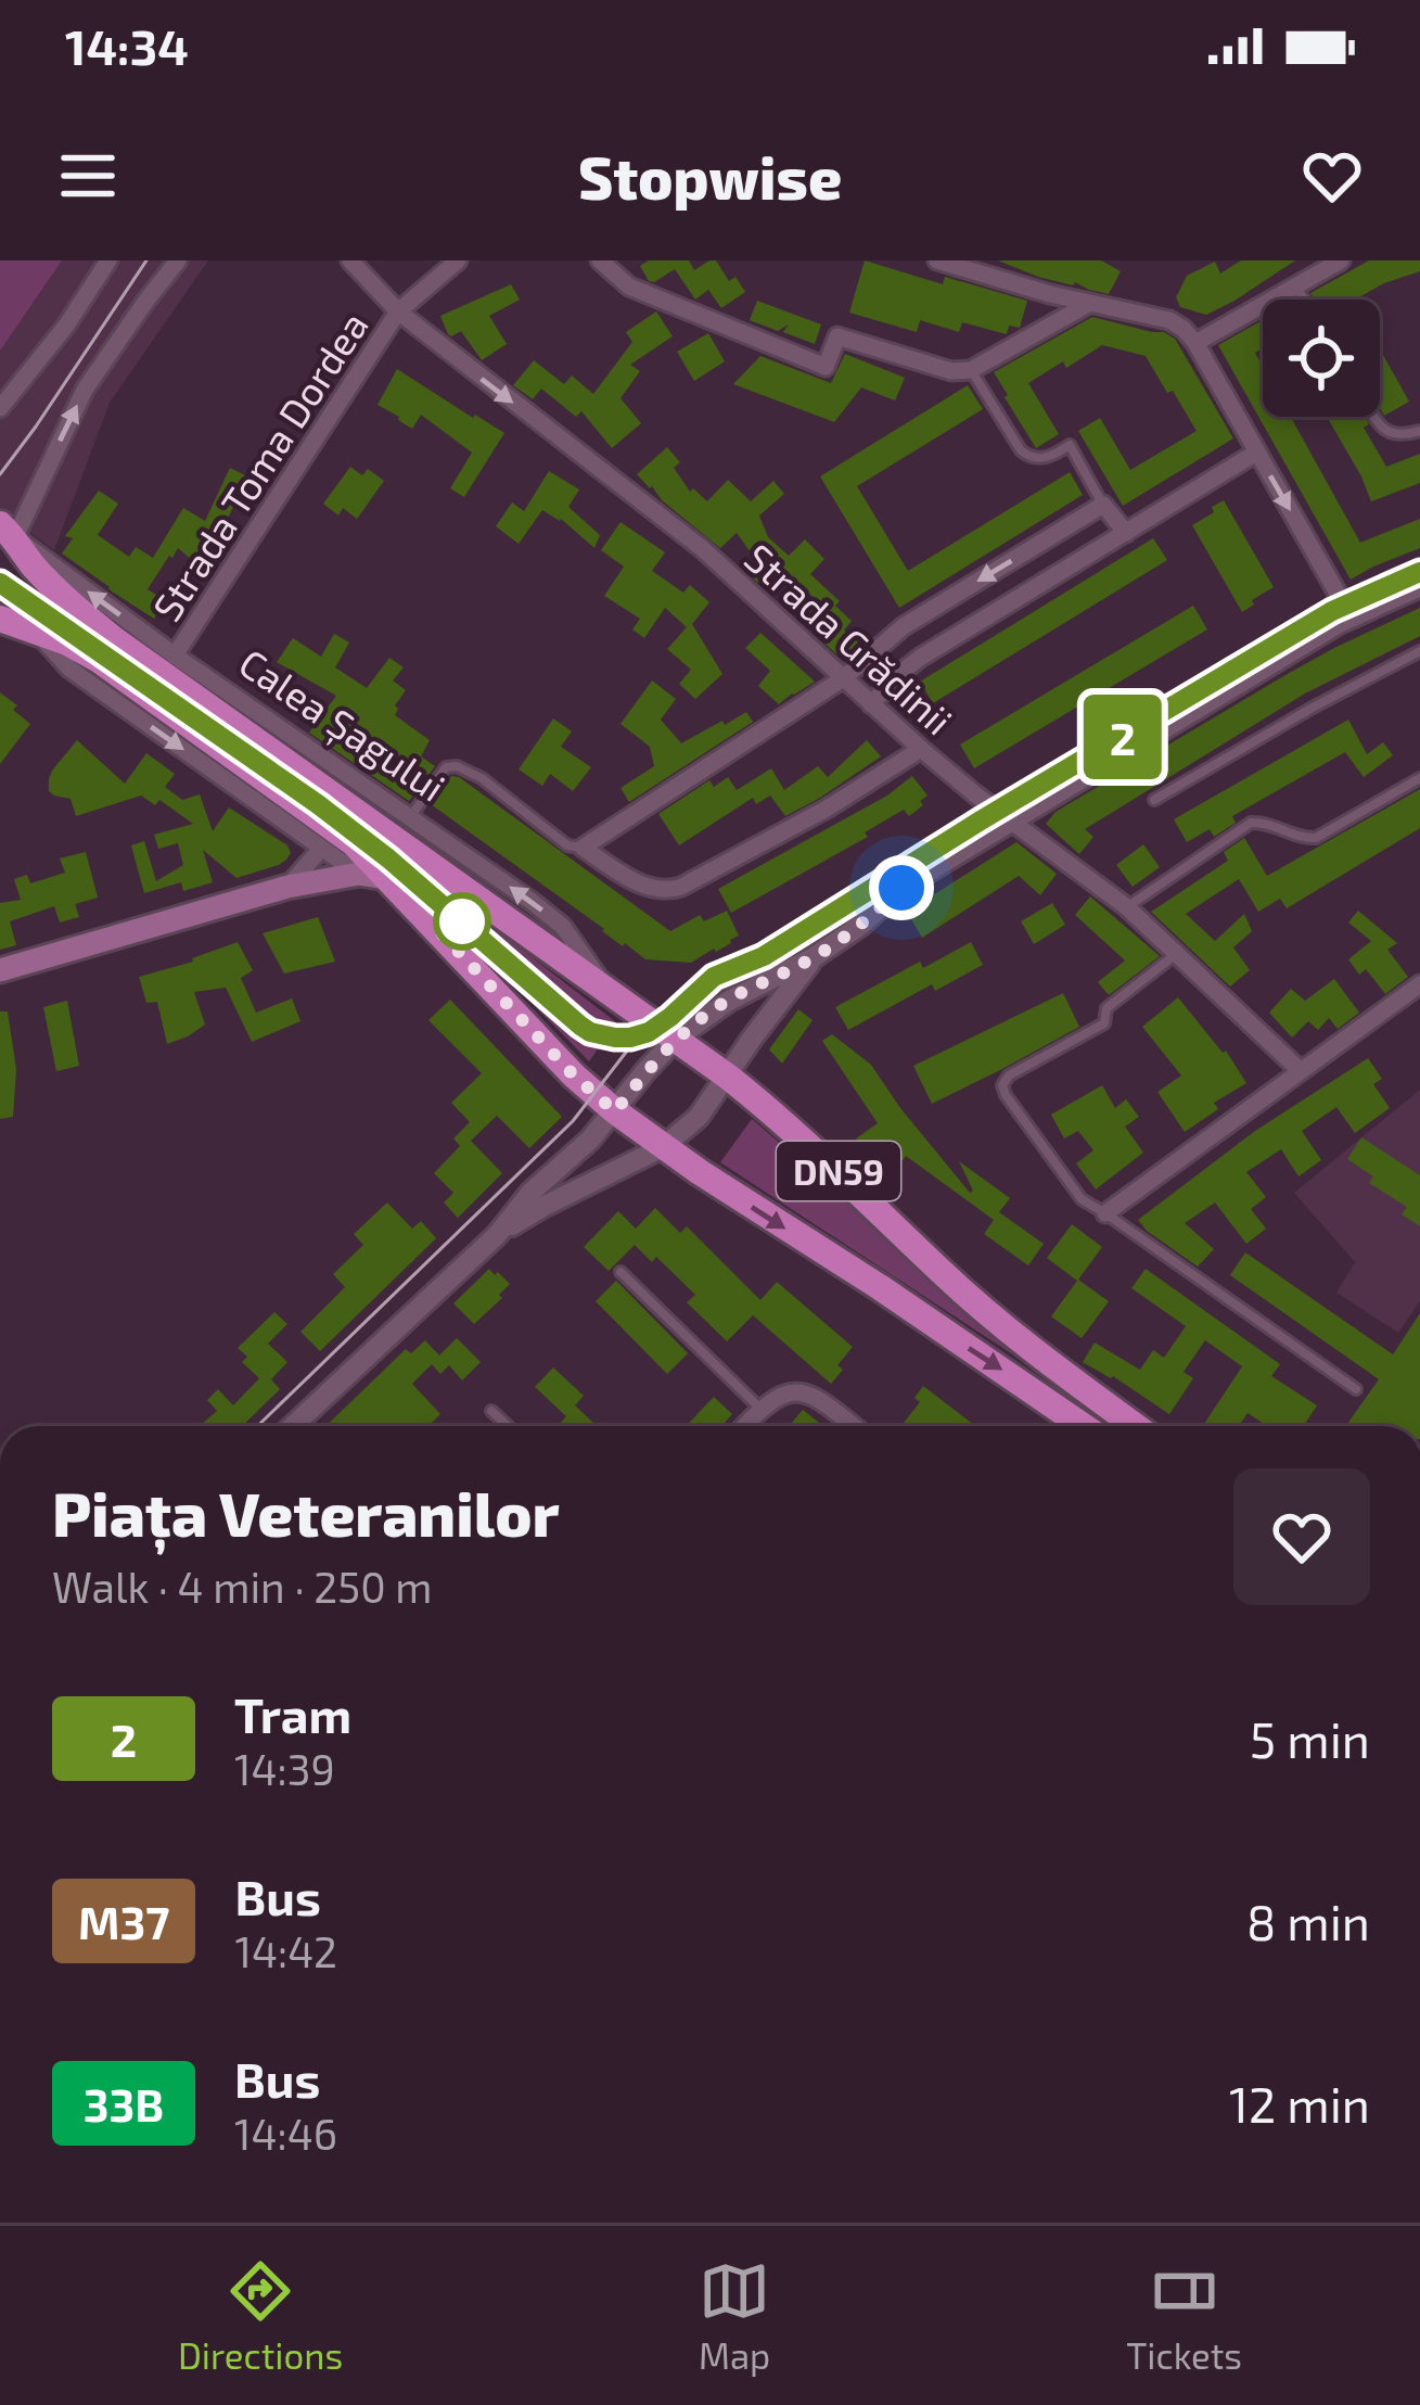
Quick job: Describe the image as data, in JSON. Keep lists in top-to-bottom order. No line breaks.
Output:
{"streets":{"main road":["Calea Șagului","DN59"],"street":["Strada Toma Dordea","Strada Grădinii"]},"crossings":[["Strada Toma Dordea","Strada Grădinii"],["Strada Toma Dordea","Calea Șagului"],["Calea Șagului","DN59"]],"one_way":["Strada Grădinii"],"lines":["tram line 2"],"page":{"status":"14:34","header":"Stopwise","on_map":"2","heading":["Piața Veteranilor","Walk · 4 min · 250 m"],"list":[{"mark":"2","name":"Tram","note":"14:39","value":"5 min"},{"mark":"M37","name":"Bus","note":"14:42","value":"8 min"},{"mark":"33B","name":"Bus","note":"14:46","value":"12 min"}],"tabs":["Directions","Map","Tickets"]}}
